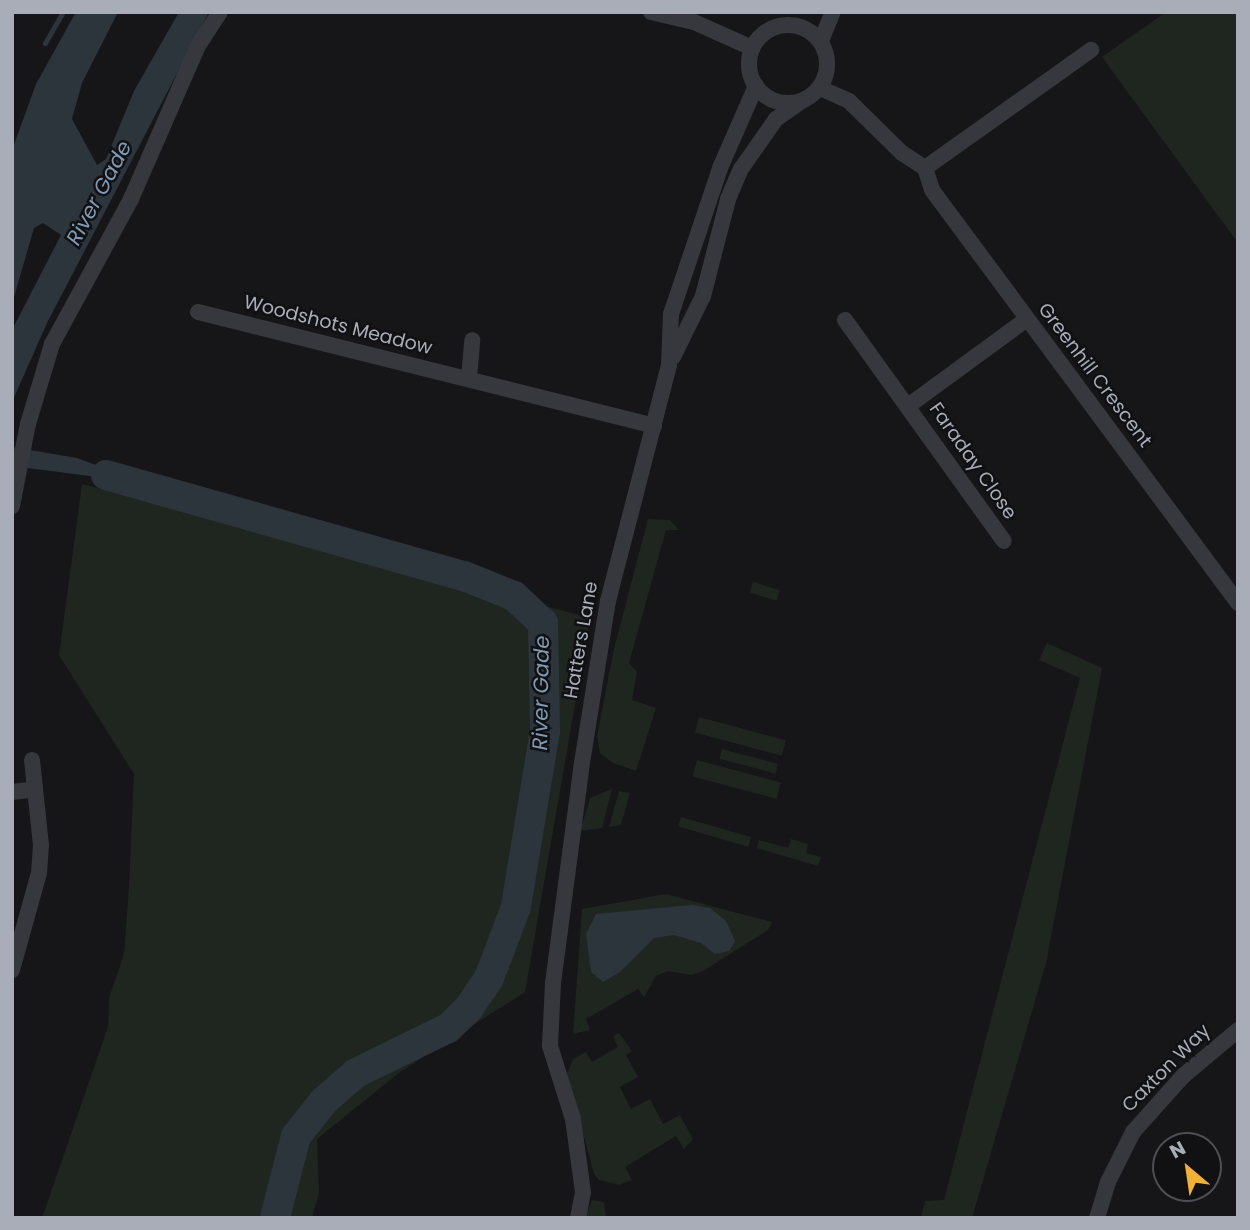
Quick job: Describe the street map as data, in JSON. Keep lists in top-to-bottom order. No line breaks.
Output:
{"streets":{"street":["Woodshots Meadow","Greenhill Crescent","Faraday Close","Hatters Lane","Caxton Way"]},"crossings":[["Woodshots Meadow","Hatters Lane"],["Greenhill Crescent","Faraday Close"]],"water":["River Gade"],"north":"top left"}
